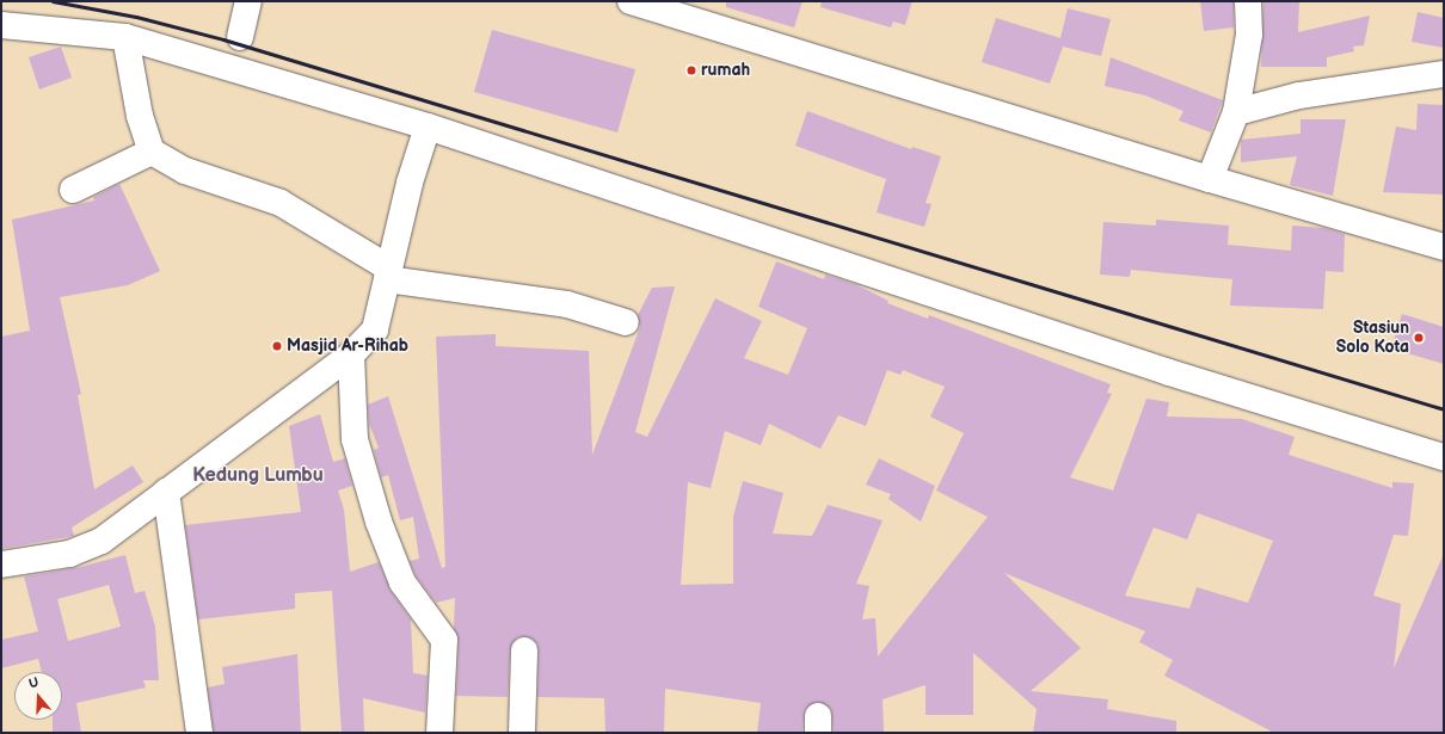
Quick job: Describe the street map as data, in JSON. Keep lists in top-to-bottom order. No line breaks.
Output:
{"districts":["Kedung Lumbu"],"places":["rumah","Stasiun Solo Kota","Masjid Ar-Rihab"],"north":"top"}
